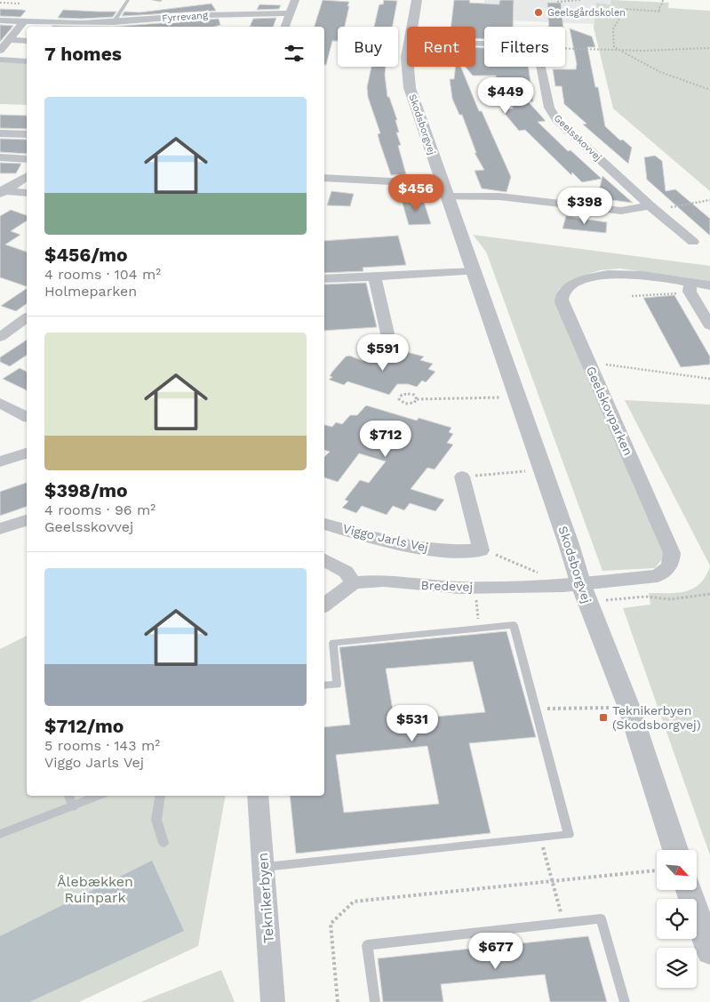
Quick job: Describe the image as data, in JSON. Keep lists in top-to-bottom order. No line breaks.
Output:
{"streets":{"street":["Fyrrevang","Skodsborgvej","Geelsskovvej","Geelskovparken","Viggo Jarls Vej","Bredevej","Teknikerbyen"]},"crossings":[["Skodsborgvej","Geelskovparken"],["Skodsborgvej","Bredevej"],["Geelskovparken","Bredevej"]],"parks":["Ålebækken Ruinpark"],"places":{"other":["Geelsgårdskolen"],"transit":["Teknikerbyen (Skodsborgvej)"]},"north":"bottom right","page":{"chip":["Buy","Rent","Filters"],"heading":"7 homes","price":["$449","$456","$398","$591","$712","$531","$677"],"list":[{"name":"$456/mo","note":"4 rooms · 104 m² · Holmeparken"},{"name":"$398/mo","note":"4 rooms · 96 m² · Geelsskovvej"},{"name":"$712/mo","note":"5 rooms · 143 m² · Viggo Jarls Vej"}]}}
